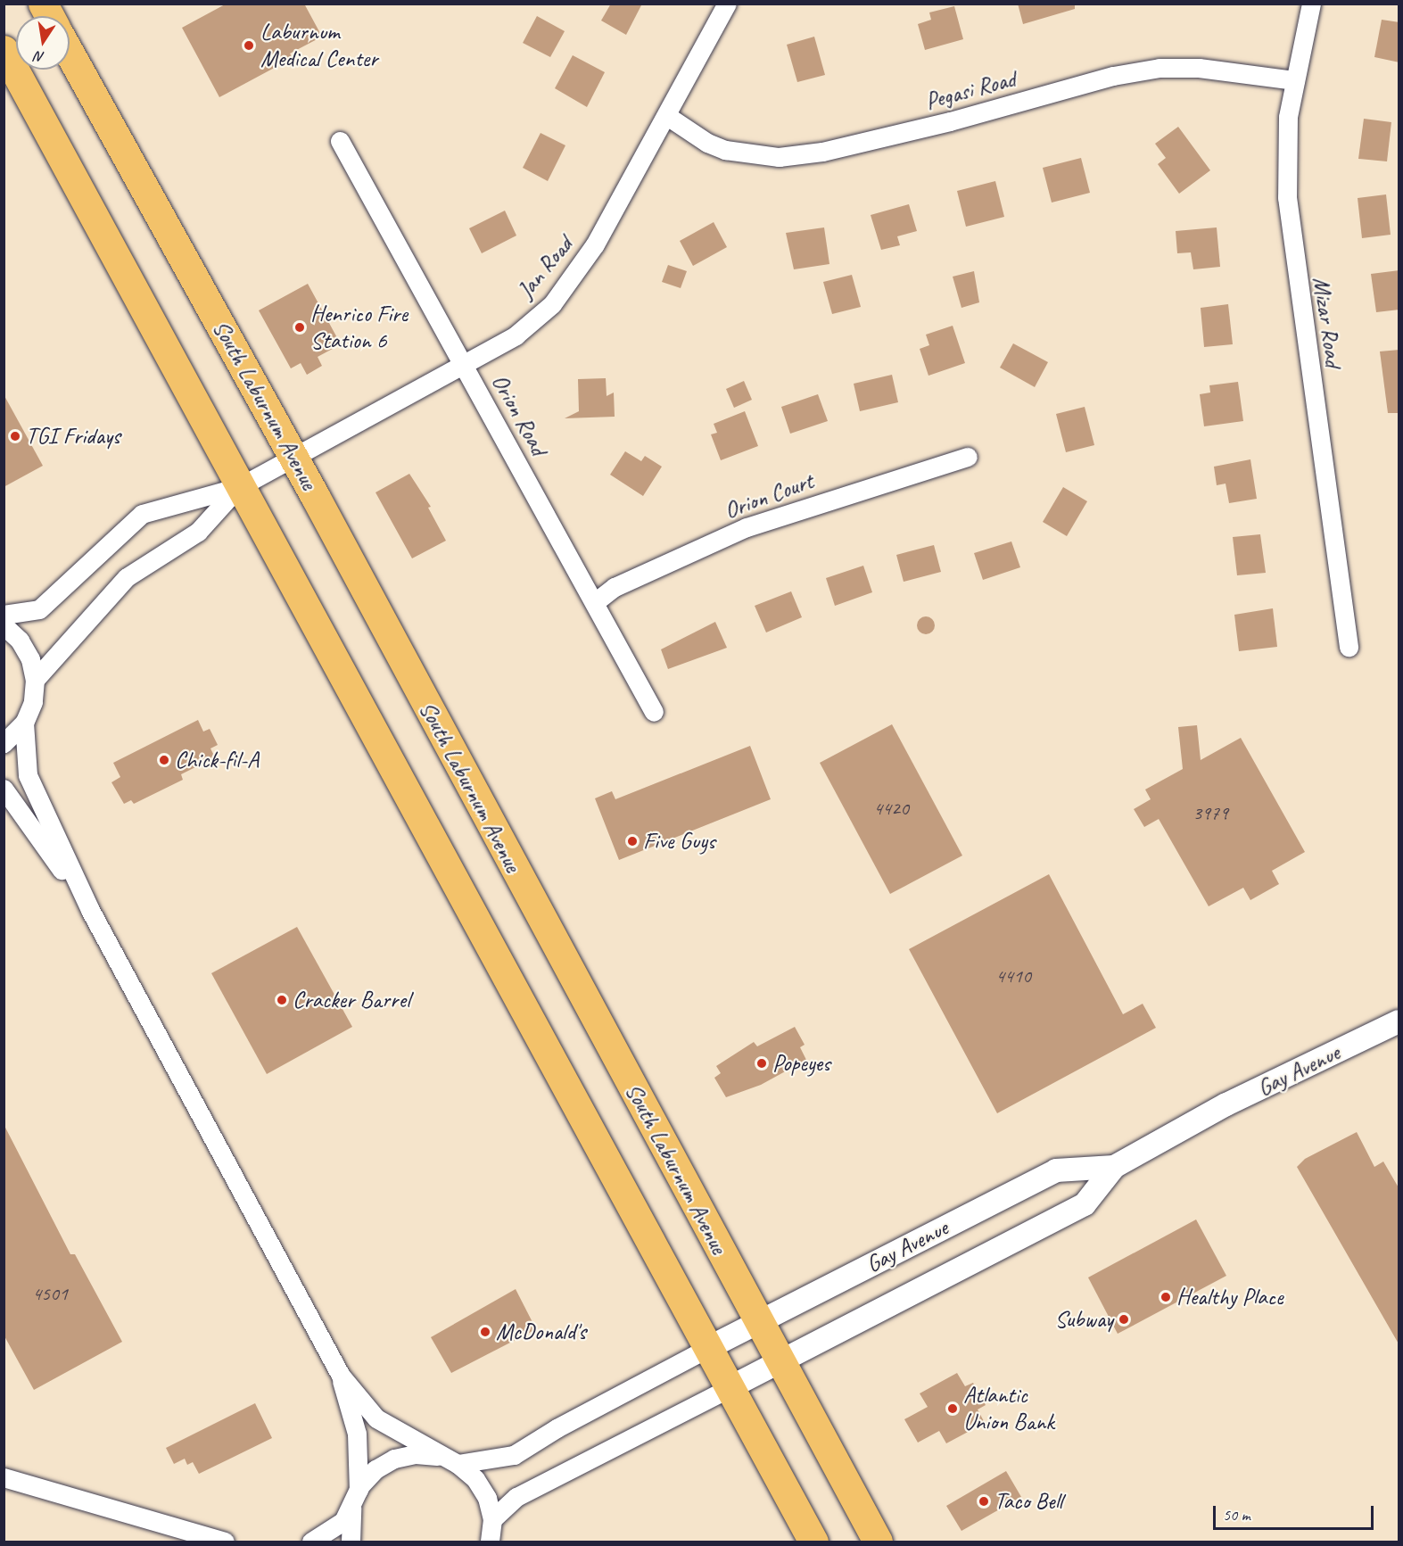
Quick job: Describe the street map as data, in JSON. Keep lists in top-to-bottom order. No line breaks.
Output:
{"streets":{"main road":["South Laburnum Avenue"],"street":["Pegasi Road","Jan Road","Mizar Road","Orion Road","Orion Court","Gay Avenue"]},"crossings":[["Pegasi Road","Jan Road"],["Pegasi Road","Mizar Road"],["Jan Road","South Laburnum Avenue"],["Jan Road","Orion Road"],["South Laburnum Avenue","Gay Avenue"],["Orion Road","Orion Court"]],"places":["Laburnum Medical Center","Henrico Fire Station 6","TGI Fridays","Chick-fil-A","Five Guys","Cracker Barrel","Popeyes","Healthy Place","Subway","McDonald's","Atlantic Union Bank","Taco Bell"],"house_numbers":["4420","3979","4410","4501"],"scale_bar":"50 m","north":"bottom"}
